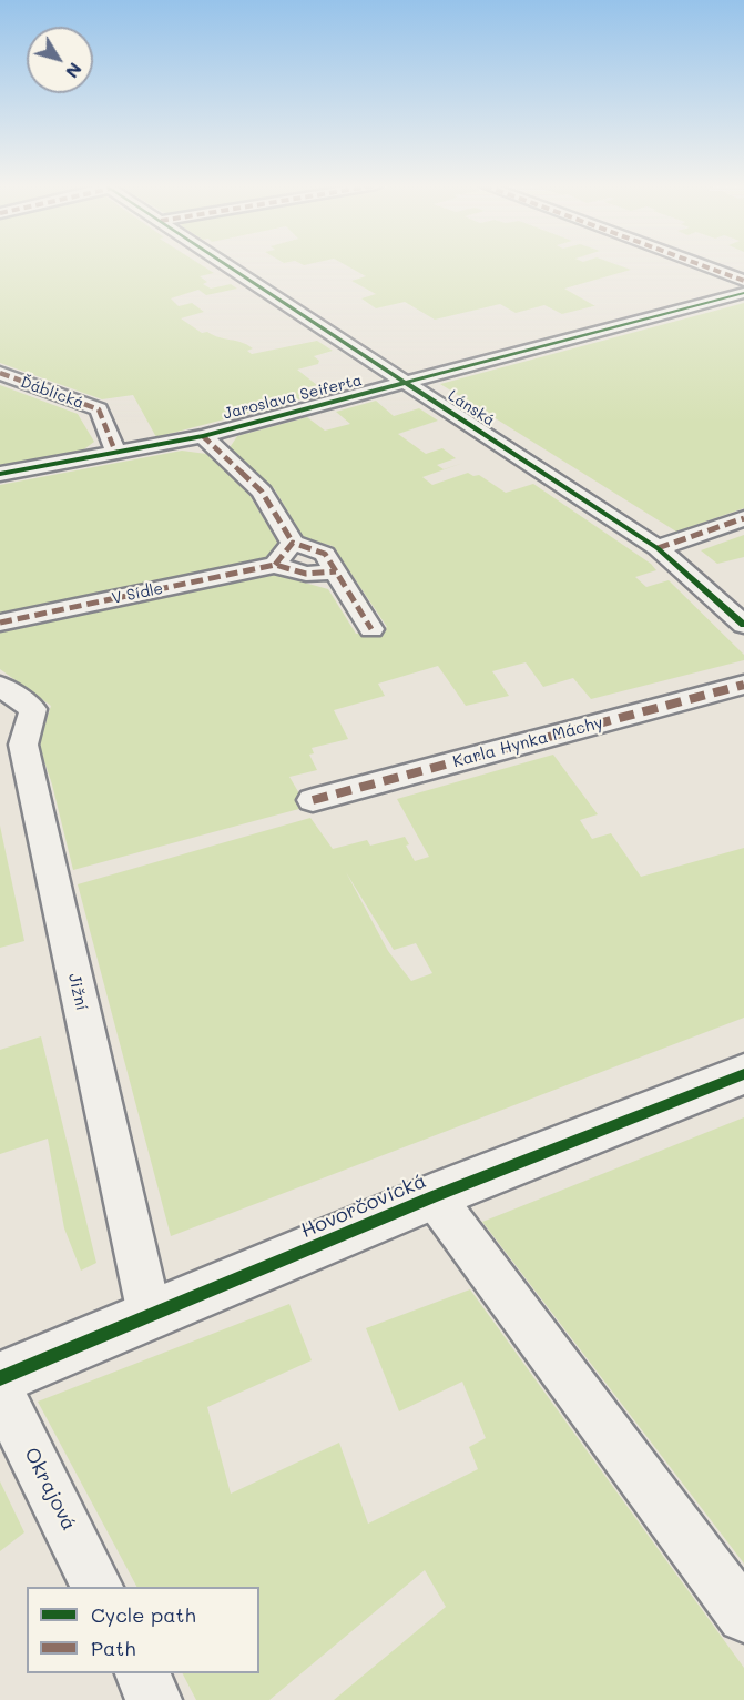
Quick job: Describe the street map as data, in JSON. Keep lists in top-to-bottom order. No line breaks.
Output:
{"streets":{"street":["Ďáblická","Jaroslava Seiferta","Lánská","V Sídle","Karla Hynka Máchy","Jižní","Hovorčovická","Okrajová"]},"crossings":[["Ďáblická","Jaroslava Seiferta"],["Jaroslava Seiferta","Lánská"],["Jižní","Hovorčovická"]],"legend":["Cycle path","Path"],"north":"bottom right"}
